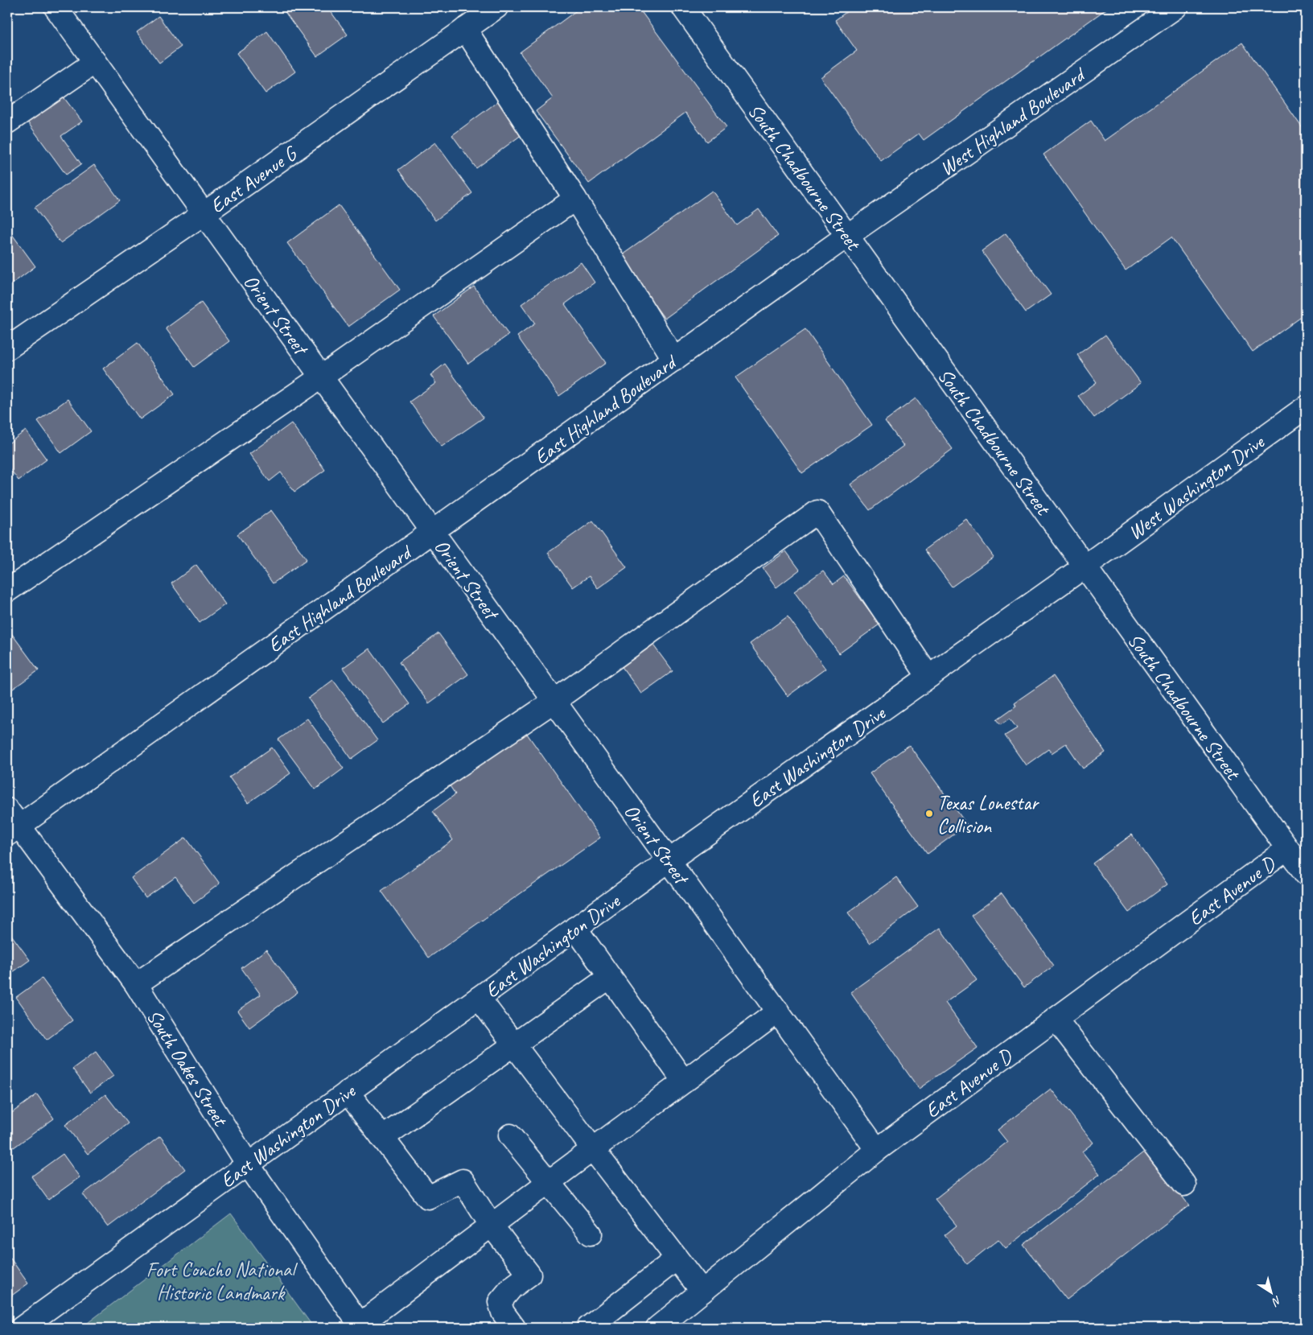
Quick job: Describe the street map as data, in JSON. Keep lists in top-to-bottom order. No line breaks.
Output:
{"streets":{"street":["West Highland Boulevard","South Chadbourne Street","East Avenue G","Orient Street","East Highland Boulevard","West Washington Drive","East Washington Drive","East Avenue D","South Oakes Street"]},"crossings":[["West Highland Boulevard","South Chadbourne Street"],["West Highland Boulevard","East Highland Boulevard"],["South Chadbourne Street","East Highland Boulevard"],["South Chadbourne Street","West Washington Drive"],["South Chadbourne Street","East Washington Drive"],["South Chadbourne Street","East Avenue D"],["East Avenue G","Orient Street"],["Orient Street","East Highland Boulevard"],["Orient Street","East Washington Drive"],["Orient Street","East Avenue D"],["East Highland Boulevard","South Oakes Street"],["West Washington Drive","East Washington Drive"],["East Washington Drive","South Oakes Street"]],"parks":["Fort Concho National Historic Landmark"],"places":["Texas Lonestar Collision"],"north":"bottom right"}
